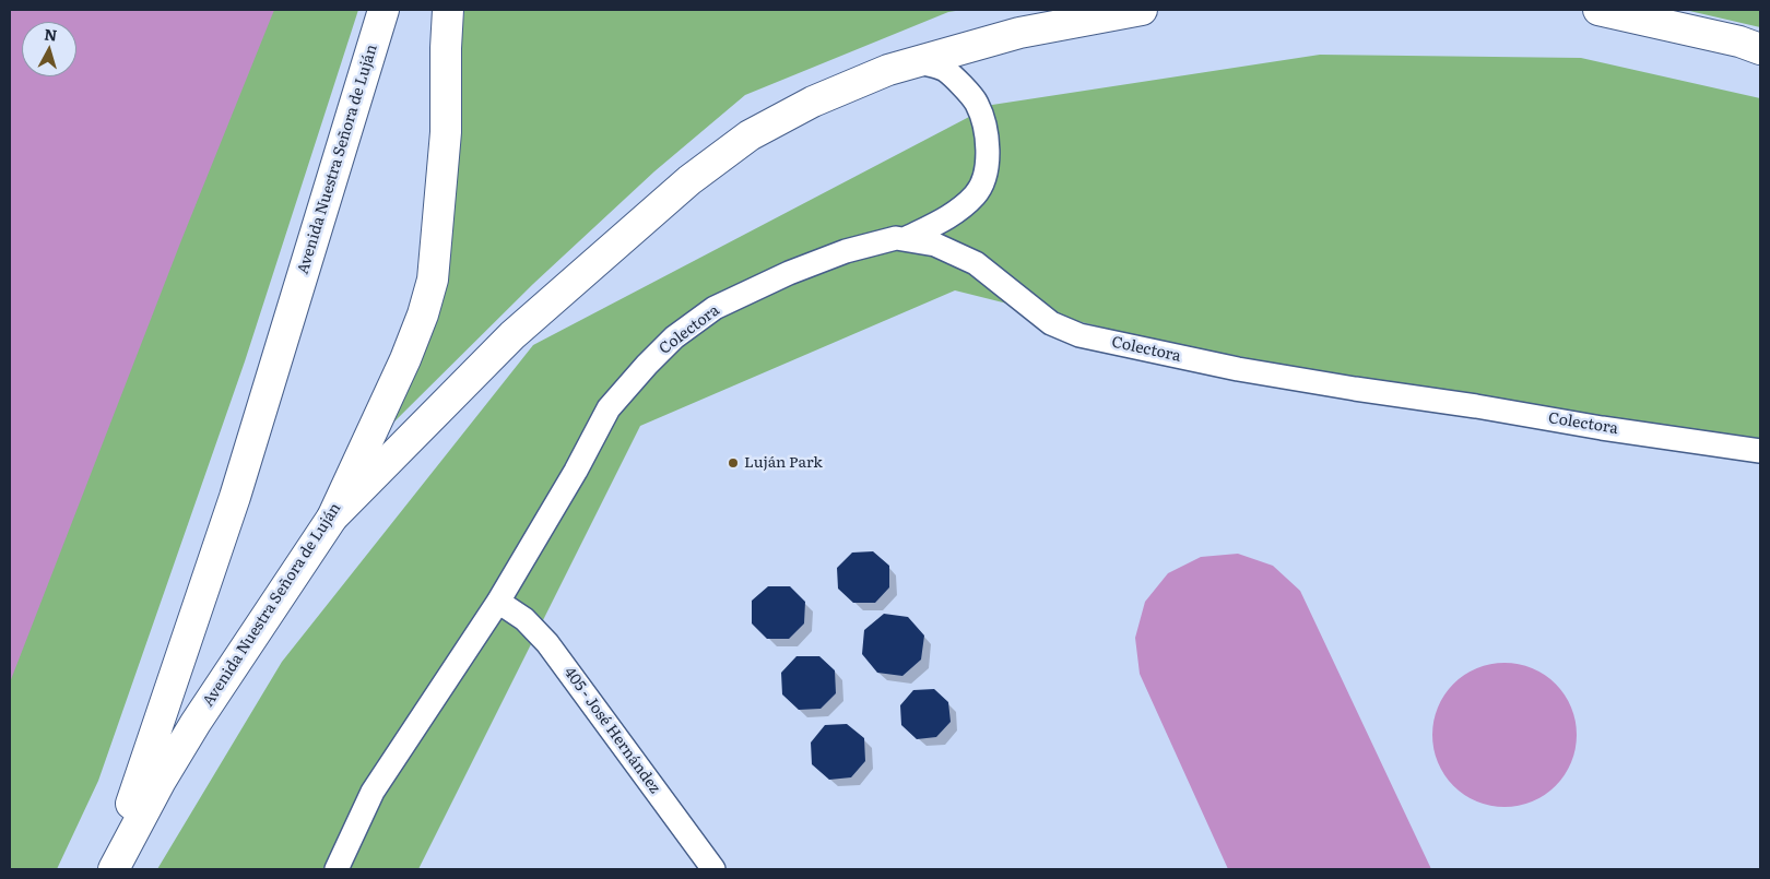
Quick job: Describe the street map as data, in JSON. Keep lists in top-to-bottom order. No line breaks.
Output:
{"streets":{"main road":["Avenida Nuestra Señora de Luján"],"street":["Colectora","405 - José Hernández"]},"crossings":[["Colectora","405 - José Hernández"]],"places":["Luján Park"],"north":"top"}
